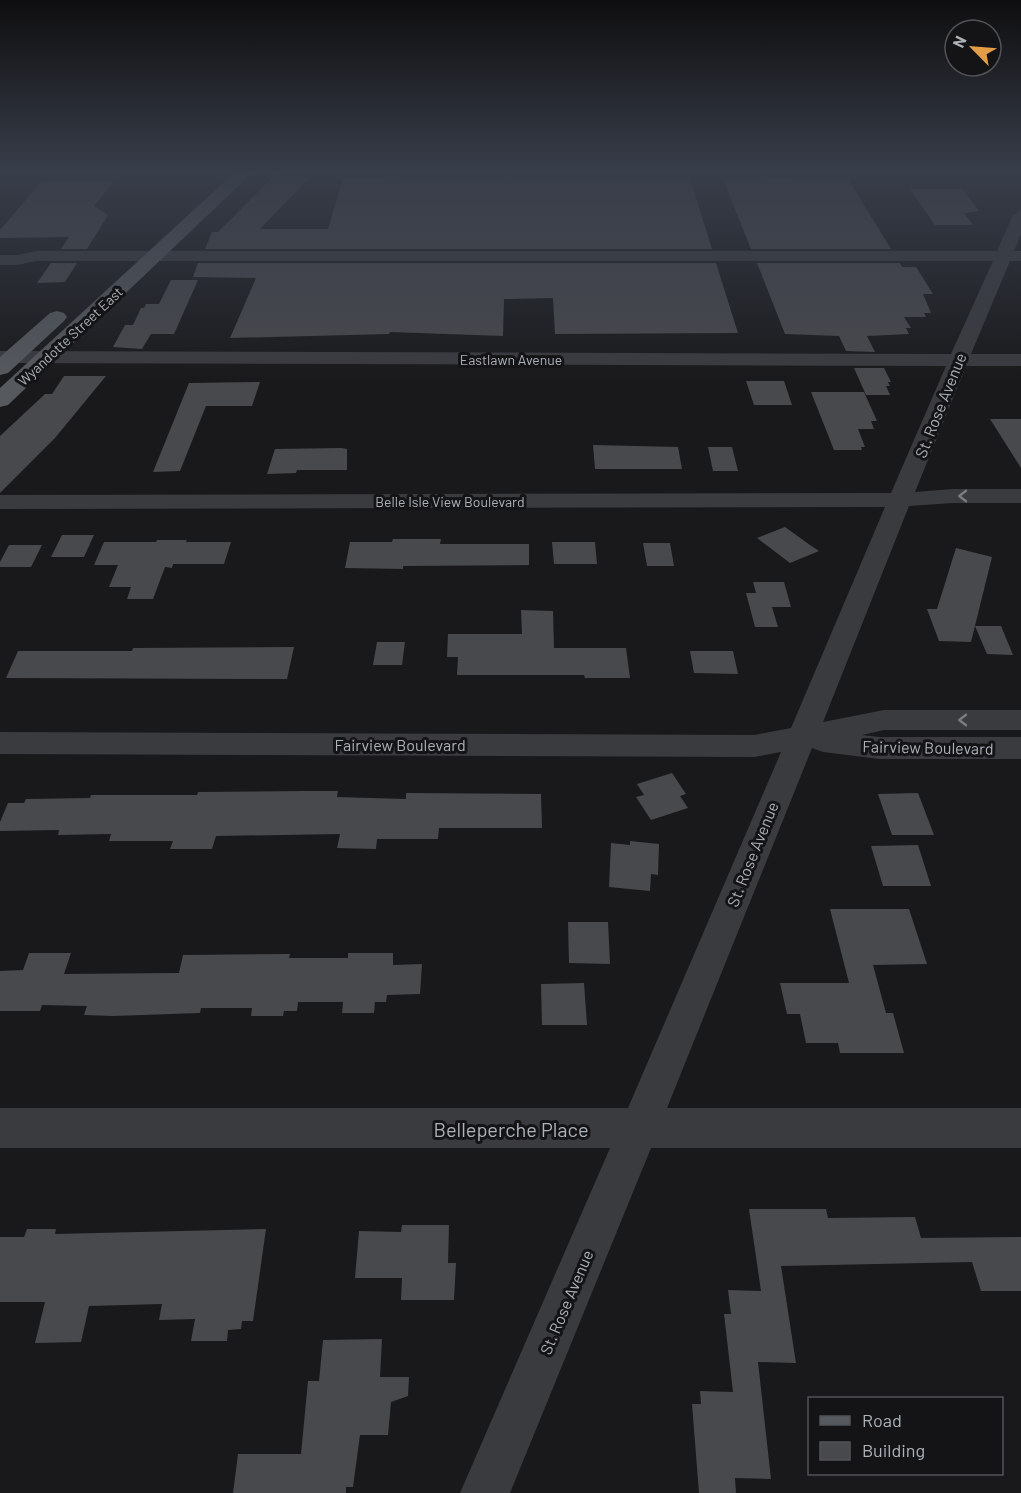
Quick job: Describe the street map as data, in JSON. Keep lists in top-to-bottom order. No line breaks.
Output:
{"streets":{"main road":["Wyandotte Street East"],"street":["Eastlawn Avenue","St. Rose Avenue","Belle Isle View Boulevard","Fairview Boulevard","Belleperche Place"]},"crossings":[["Wyandotte Street East","Eastlawn Avenue"],["Eastlawn Avenue","St. Rose Avenue"],["St. Rose Avenue","Belle Isle View Boulevard"],["St. Rose Avenue","Fairview Boulevard"],["St. Rose Avenue","Belleperche Place"]],"legend":["Road","Building"],"north":"top left"}
